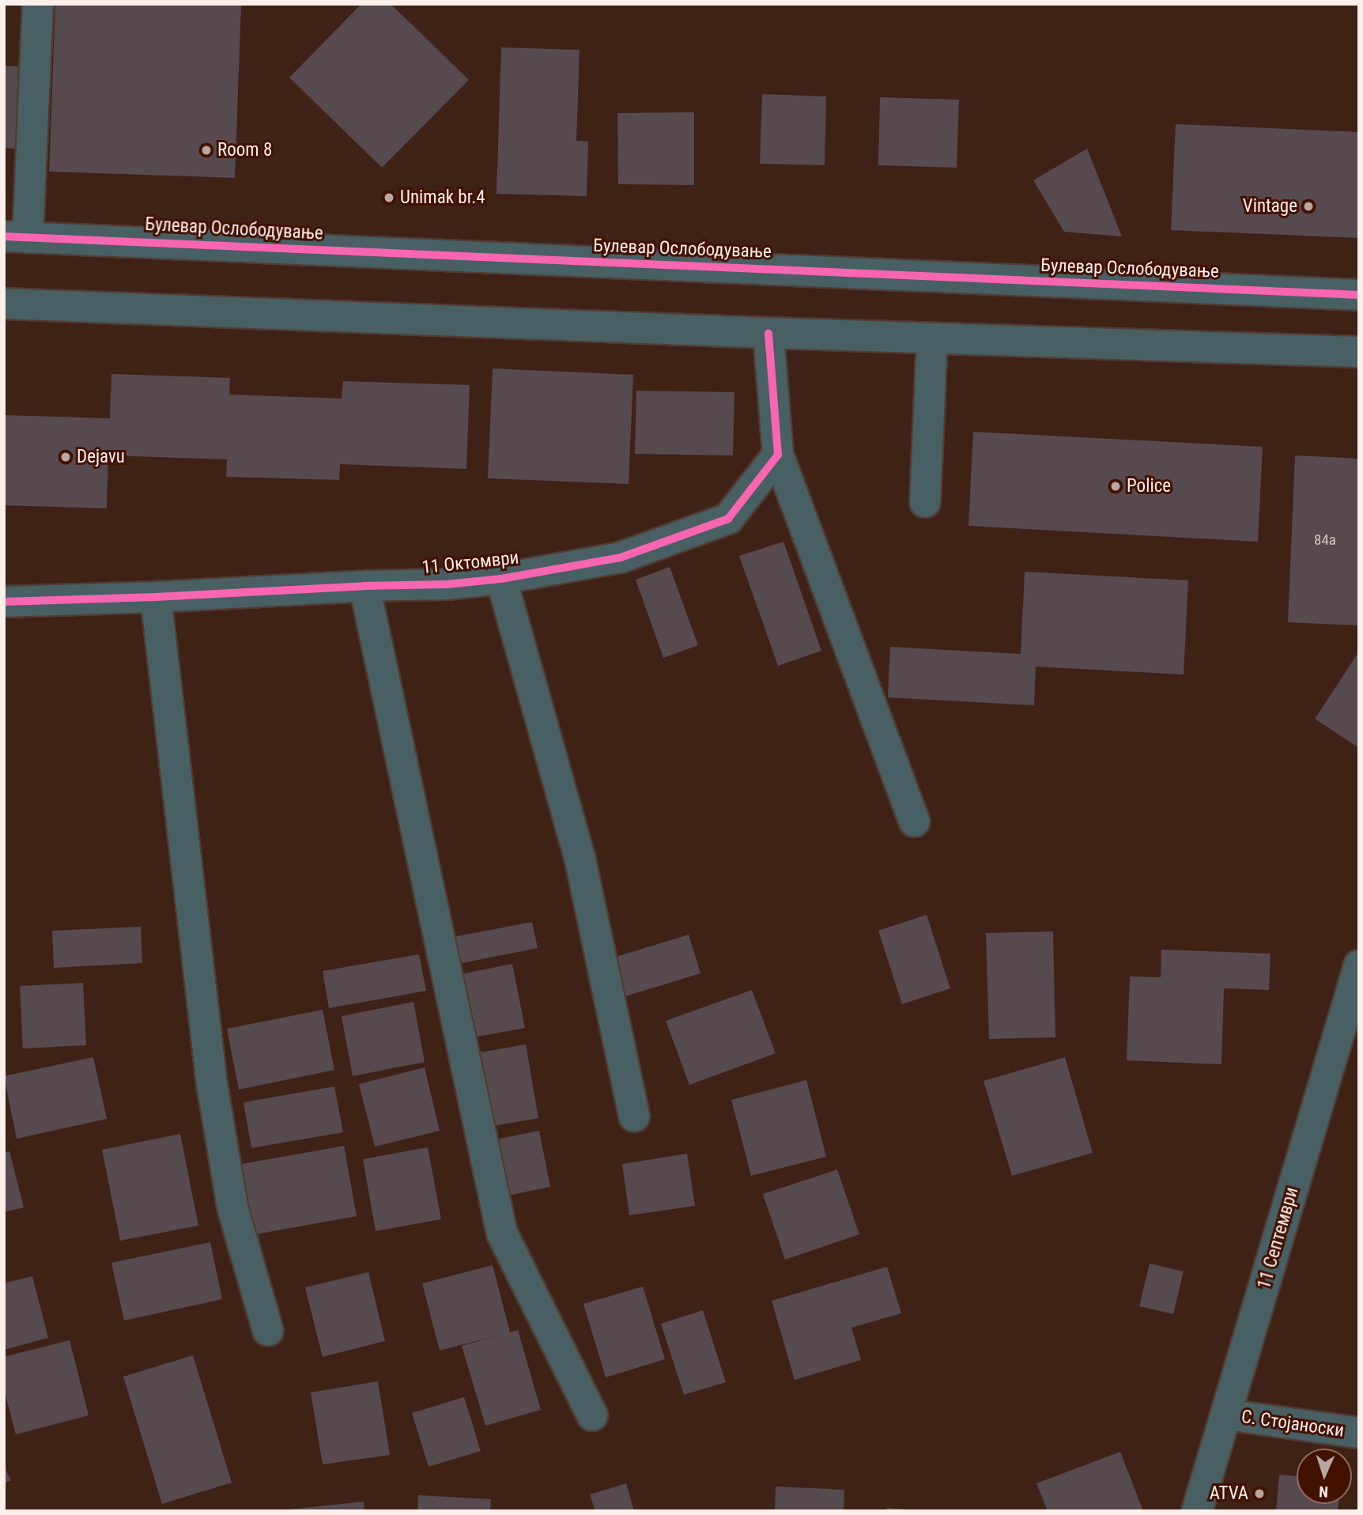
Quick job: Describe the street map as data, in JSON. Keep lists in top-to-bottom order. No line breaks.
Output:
{"streets":{"street":["Булевар Ослободување","11 Октомври","11 Септември","С. Стојаноски"]},"crossings":[["11 Септември","С. Стојаноски"]],"places":["Room 8","Unimak br.4","Vintage","Dejavu","Police","ATVA"],"house_numbers":["84а"],"north":"bottom"}
